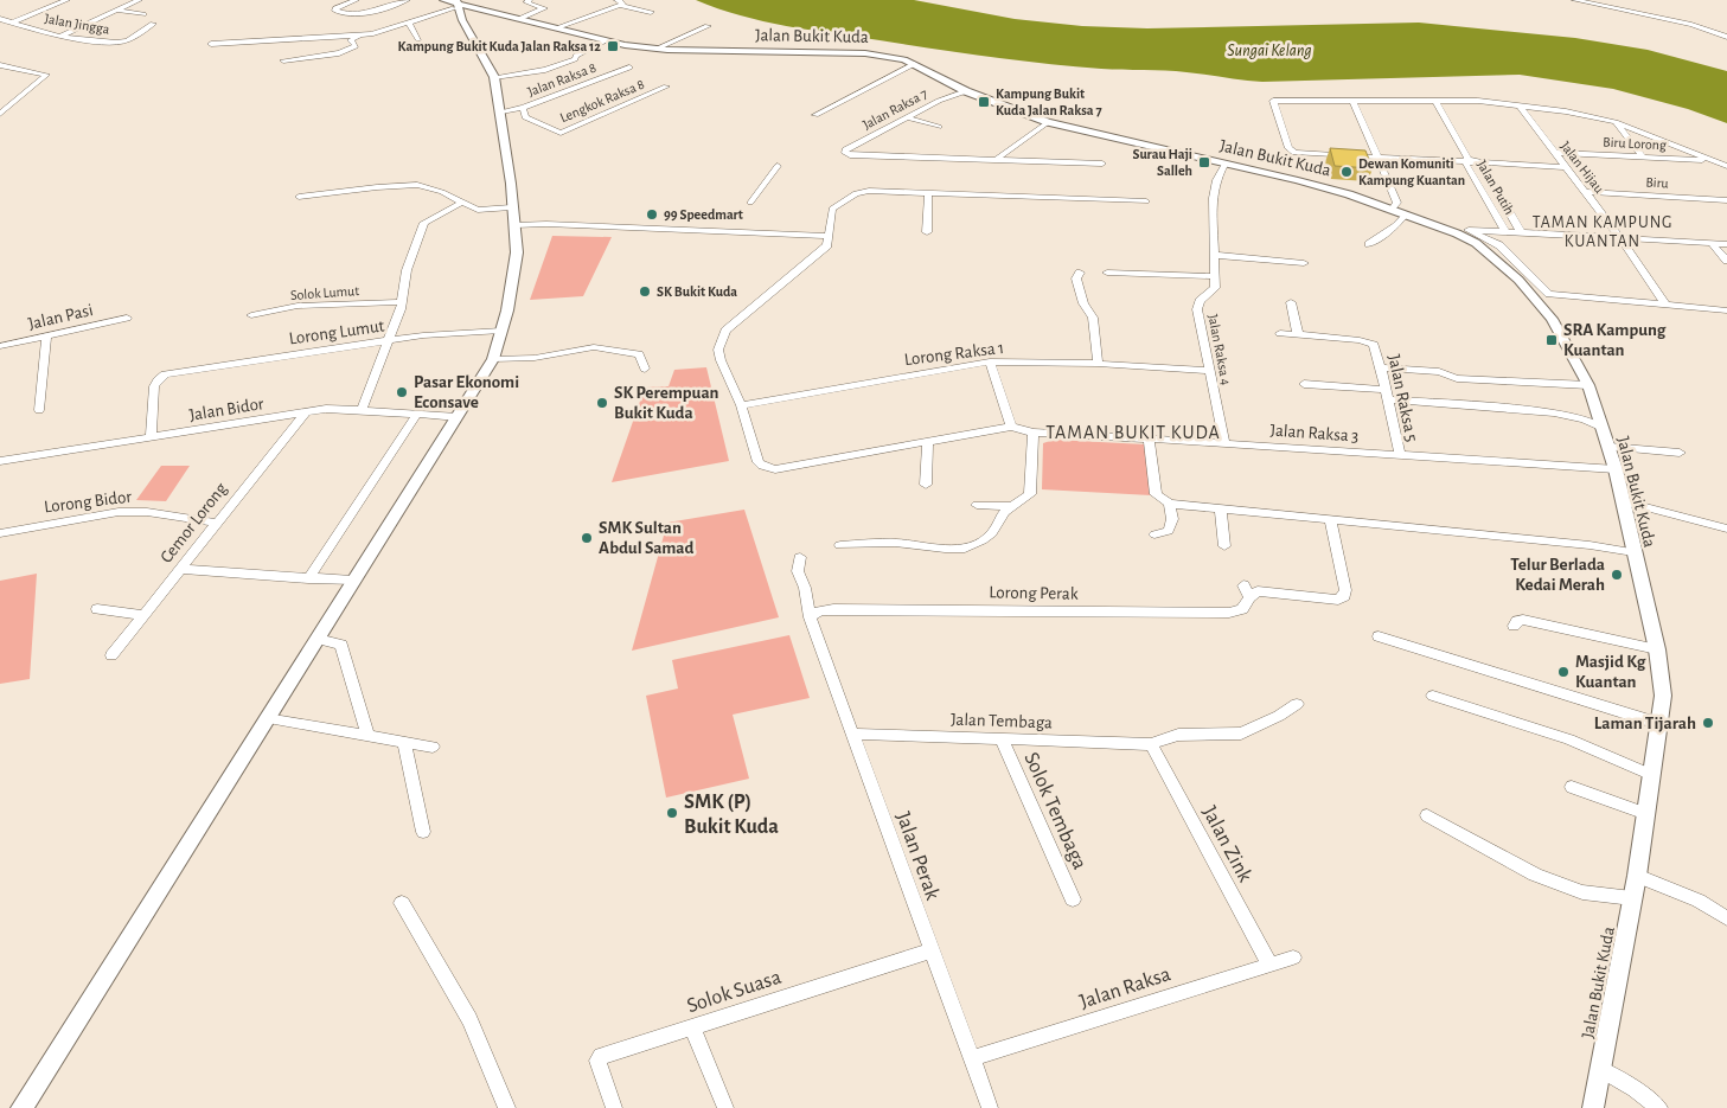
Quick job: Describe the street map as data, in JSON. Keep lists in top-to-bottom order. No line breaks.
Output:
{"streets":{"street":["Jalan Jingga","Jalan Bukit Kuda","Jalan Raksa 8","Lengkok Raksa 8","Jalan Raksa 7","Biru Lorong","Jalan Hijau","Biru","Jalan Putih","Solok Lumut","Jalan Pasi","Lorong Lumut","Jalan Raksa 4","Lorong Raksa 1","Jalan Raksa 5","Jalan Bidor","Jalan Raksa 3","Lorong Bidor","Cemor Lorong","Lorong Perak","Jalan Tembaga","Solok Tembaga","Jalan Zink","Jalan Perak","Jalan Raksa","Solok Suasa"]},"crossings":[["Jalan Bukit Kuda","Jalan Raksa 7"],["Jalan Bukit Kuda","Jalan Raksa 4"],["Jalan Bukit Kuda","Jalan Raksa 3"],["Jalan Raksa 8","Lengkok Raksa 8"],["Biru Lorong","Jalan Hijau"],["Jalan Hijau","Biru"],["Lorong Lumut","Jalan Bidor"],["Jalan Raksa 4","Lorong Raksa 1"],["Jalan Raksa 4","Jalan Raksa 3"],["Jalan Raksa 5","Jalan Raksa 3"],["Jalan Bidor","Cemor Lorong"],["Lorong Bidor","Cemor Lorong"],["Lorong Perak","Jalan Perak"],["Jalan Tembaga","Solok Tembaga"],["Jalan Tembaga","Jalan Zink"],["Jalan Tembaga","Jalan Perak"],["Jalan Zink","Jalan Raksa"],["Jalan Perak","Jalan Raksa"],["Jalan Perak","Solok Suasa"]],"districts":["TAMAN KAMPUNG KUANTAN","TAMAN BUKIT KUDA"],"water":["Sungai Kelang"],"places":{"transit":["Kampung Bukit Kuda Jalan Raksa 12","Kampung Bukit Kuda Jalan Raksa 7","Surau Haji Salleh","SRA Kampung Kuantan"],"other":["Dewan Komuniti Kampung Kuantan","99 Speedmart","SK Bukit Kuda","Pasar Ekonomi Econsave","SK Perempuan Bukit Kuda","SMK Sultan Abdul Samad","Telur Berlada Kedai Merah","Masjid Kg Kuantan","Laman Tijarah","SMK (P) Bukit Kuda"]}}
